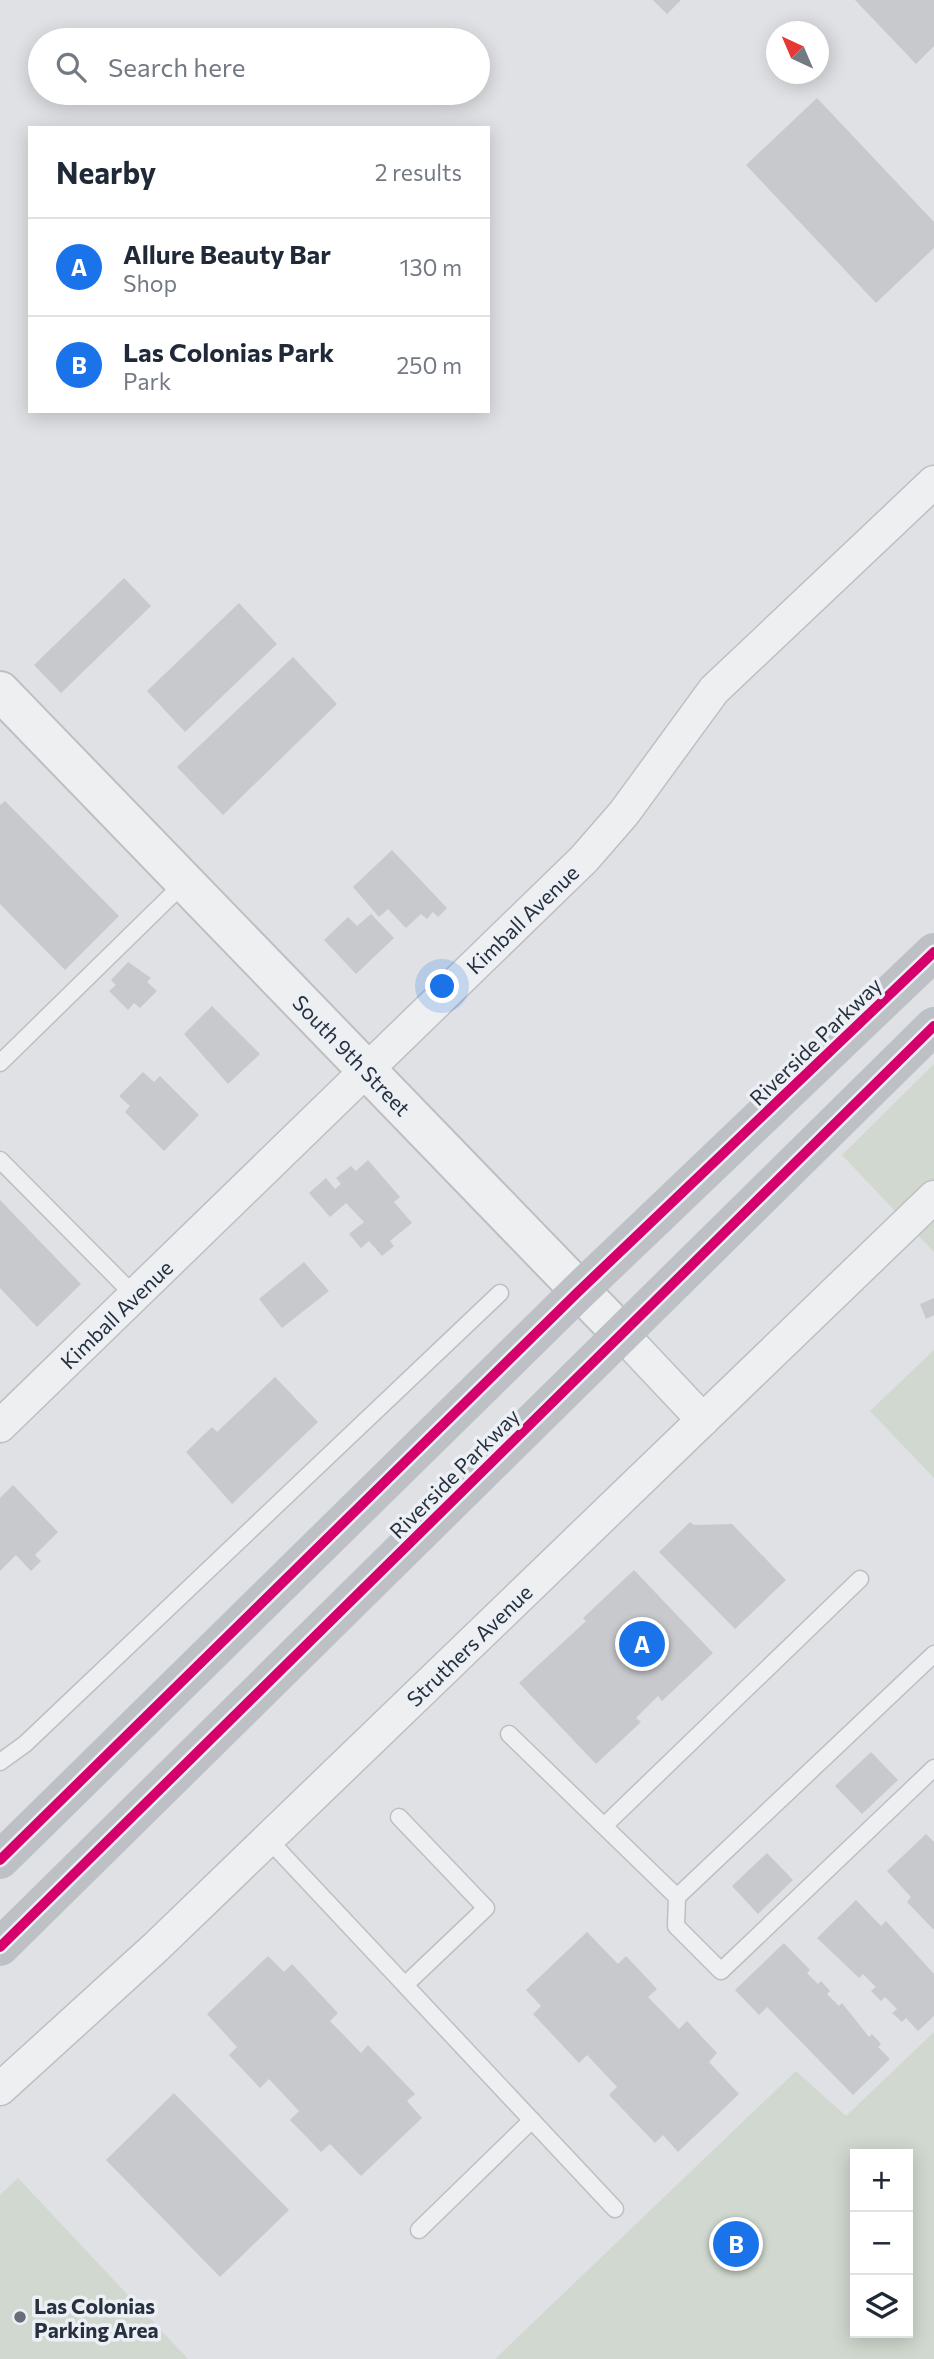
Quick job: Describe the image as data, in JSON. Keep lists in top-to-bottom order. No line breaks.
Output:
{"streets":{"main road":["Riverside Parkway"],"street":["Kimball Avenue","South 9th Street","Struthers Avenue"]},"crossings":[["Kimball Avenue","South 9th Street"],["Riverside Parkway","South 9th Street"],["South 9th Street","Struthers Avenue"]],"places":["Las Colonias Parking Area"],"north":"top left","page":{"search":"Search here","heading":["Nearby","2 results"],"list":[{"mark":"A","name":"Allure Beauty Bar","note":"Shop","value":"130 m"},{"mark":"B","name":"Las Colonias Park","note":"Park","value":"250 m"}],"pins":["A","B"],"map_buttons":["+","−"]}}
